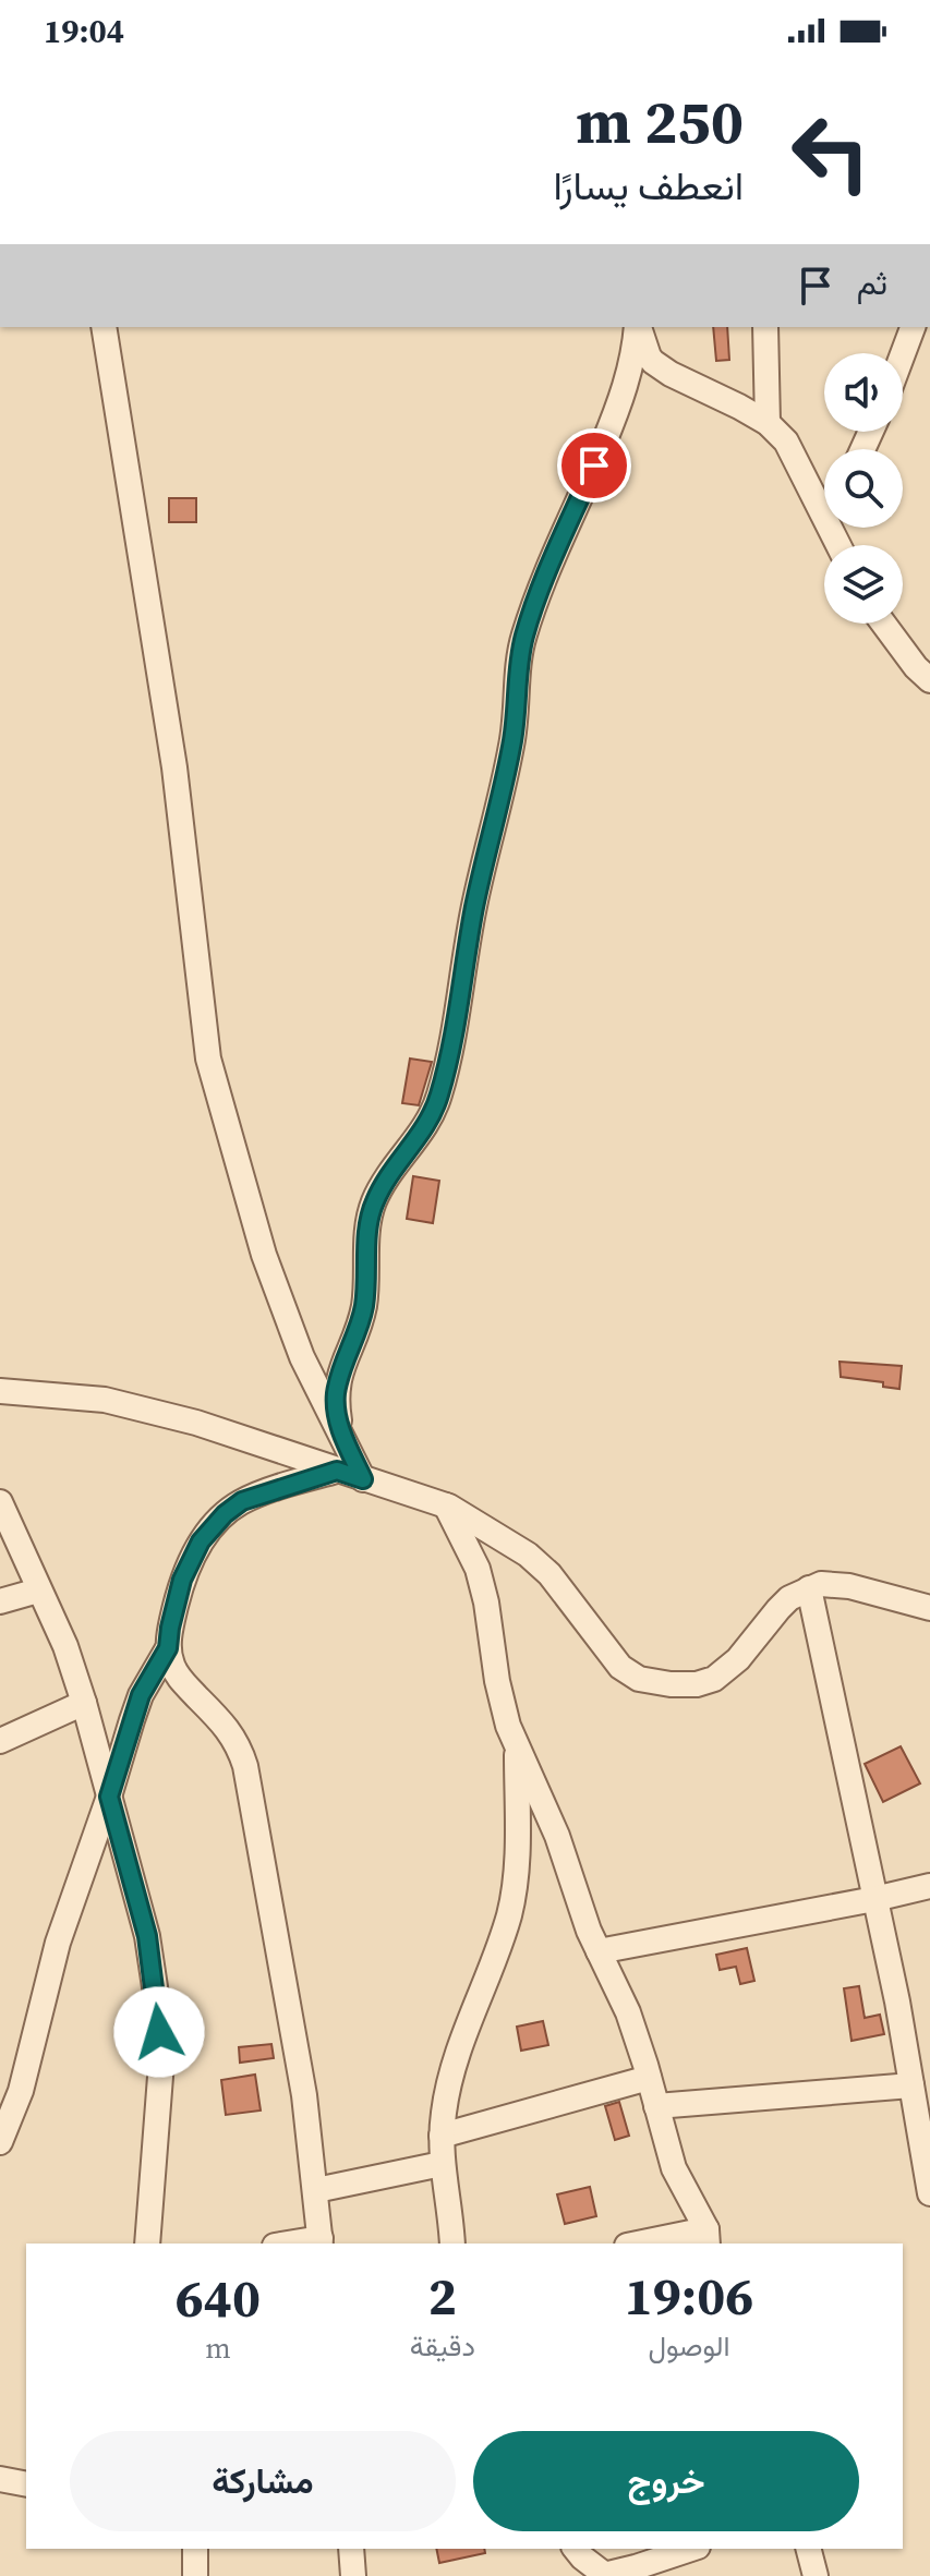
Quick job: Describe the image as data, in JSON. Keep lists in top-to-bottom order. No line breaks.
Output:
{"page":{"status":"19:04","turn":["250 m","انعطف يسارًا"],"then":"ثم","eta":["19:06","الوصول","2","دقيقة","640","m"],"buttons":["خروج","مشاركة"]}}
